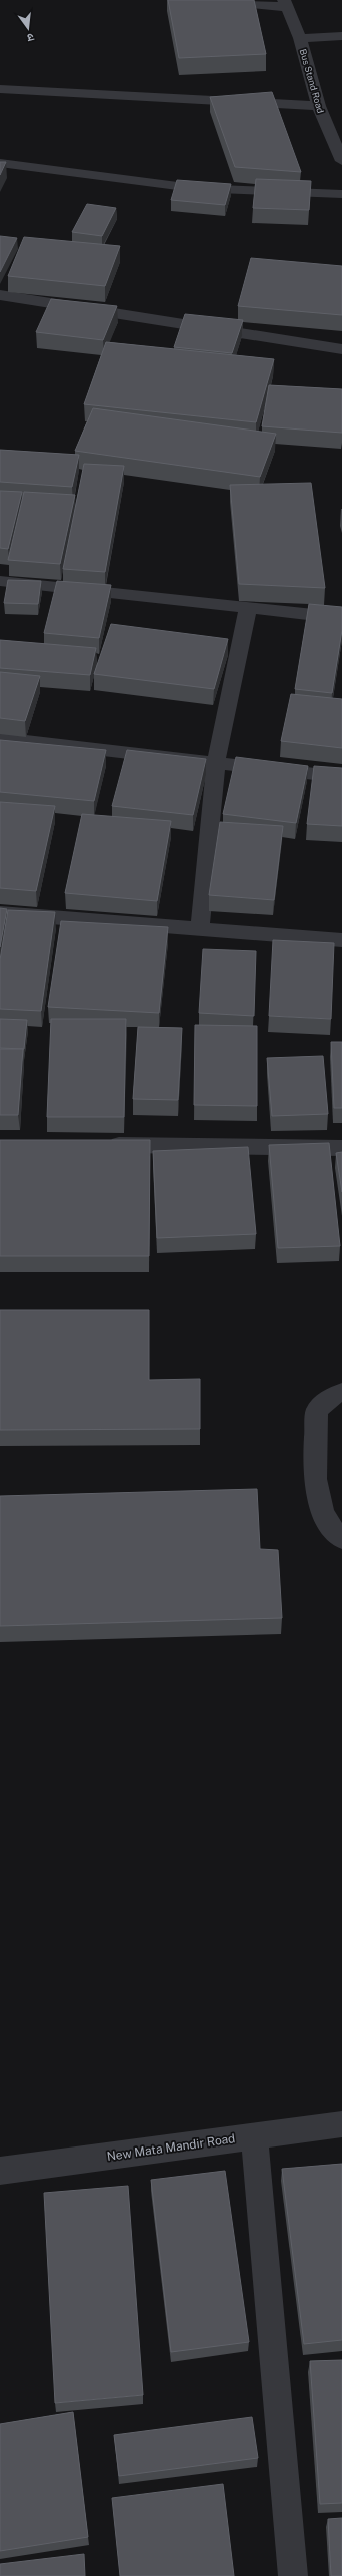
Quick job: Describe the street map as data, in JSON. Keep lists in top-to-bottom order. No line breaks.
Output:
{"streets":{"street":["Bus Stand Road","New Mata Mandir Road"]},"north":"bottom"}
